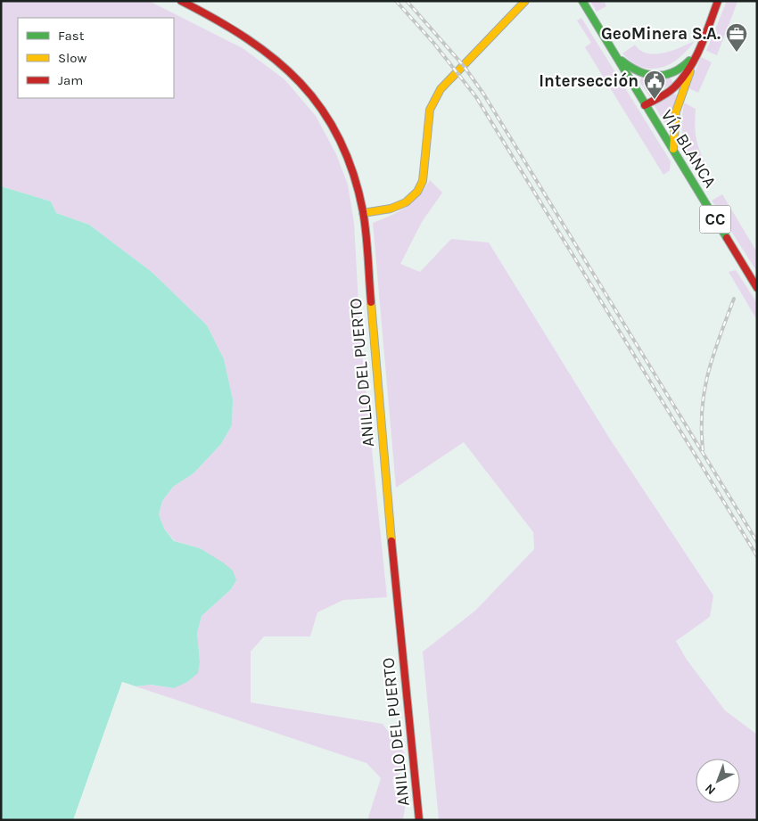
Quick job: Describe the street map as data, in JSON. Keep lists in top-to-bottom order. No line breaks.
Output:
{"streets":{"main road":["VÍA BLANCA","CC","ANILLO DEL PUERTO"]},"places":{"office":["GeoMinera S.A."],"public building":["Intersección"]},"legend":["Fast","Slow","Jam"],"north":"bottom left"}
